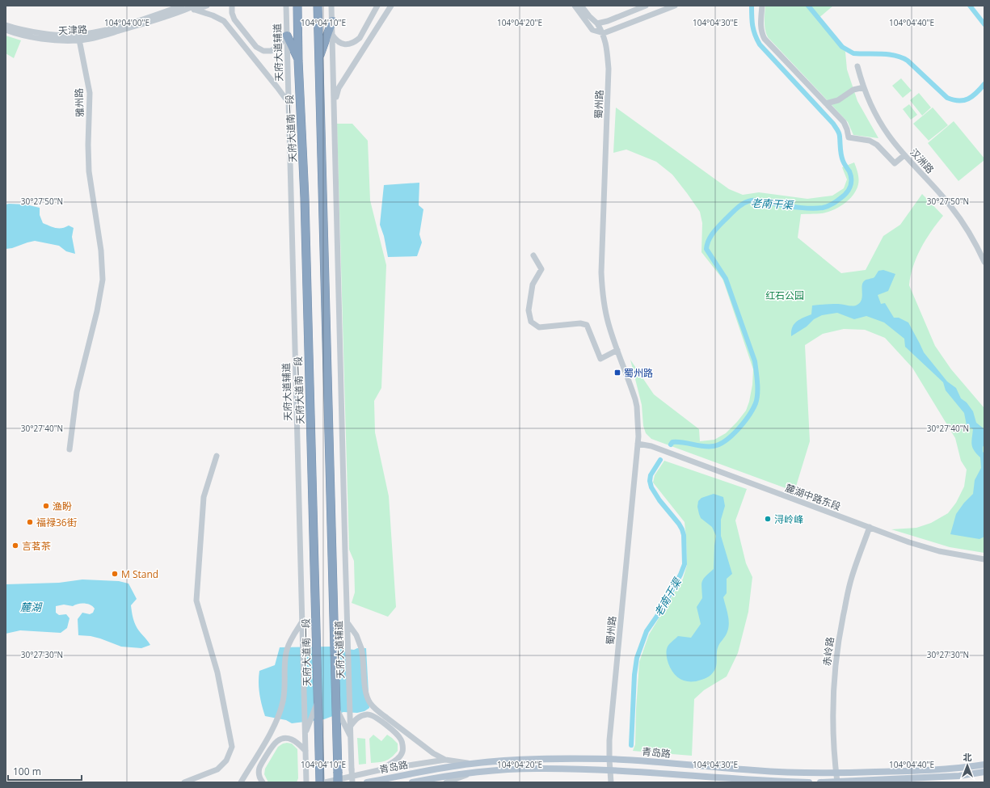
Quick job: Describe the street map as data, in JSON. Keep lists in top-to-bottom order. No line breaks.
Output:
{"streets":{"highway":["天府大道南一段"],"main road":["青岛路"],"street":["天津路","天府大道辅道","雅州路","蜀州路","汉洲路","麓湖中路东段","赤岭路"]},"crossings":[["天津路","雅州路"],["蜀州路","麓湖中路东段"],["蜀州路","青岛路"],["麓湖中路东段","赤岭路"],["赤岭路","青岛路"]],"water":["老南干渠","麓湖"],"parks":["红石公园"],"places":{"transit":["蜀州路"],"other":["渔盼","浔岭峰","福禄36街","言茗茶","M Stand"]},"scale_bar":"100 m","north":"top","coordinates":["104°04'00\"E","104°04'10\"E","104°04'20\"E","104°04'30\"E","104°04'40\"E","30°27'50\"N","30°27'40\"N","30°27'30\"N"]}
